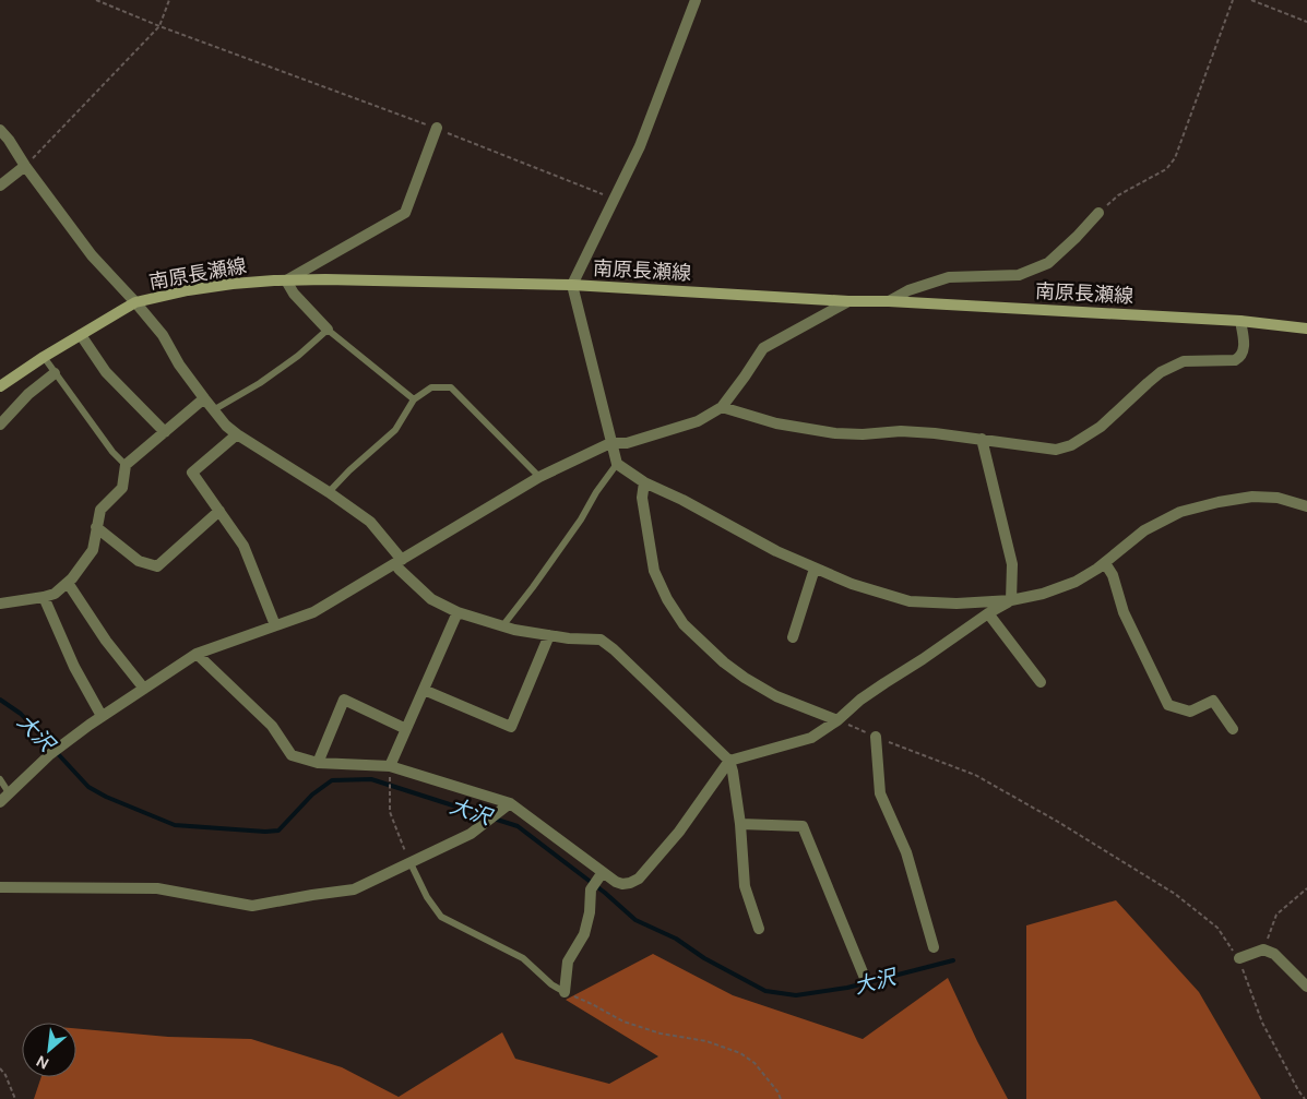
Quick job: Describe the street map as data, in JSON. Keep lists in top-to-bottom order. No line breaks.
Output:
{"streets":{"main road":["南原長瀬線"]},"water":["大沢"],"north":"bottom left"}
